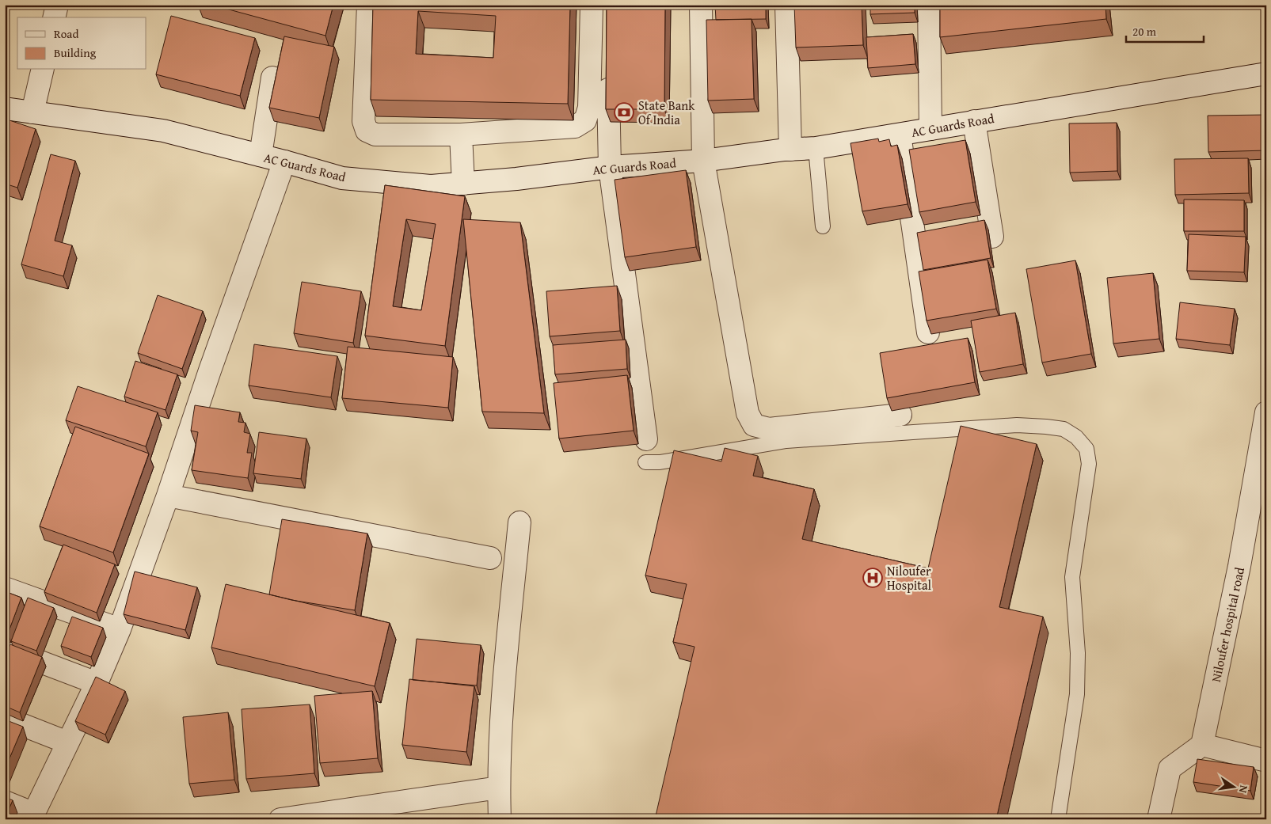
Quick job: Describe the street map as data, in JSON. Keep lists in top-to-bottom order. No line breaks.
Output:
{"streets":{"street":["AC Guards Road","Niloufer hospital road"]},"places":{"bank":["State Bank Of India"],"hospital":["Niloufer Hospital"]},"legend":["Road","Building"],"scale_bar":"20 m","north":"right"}
